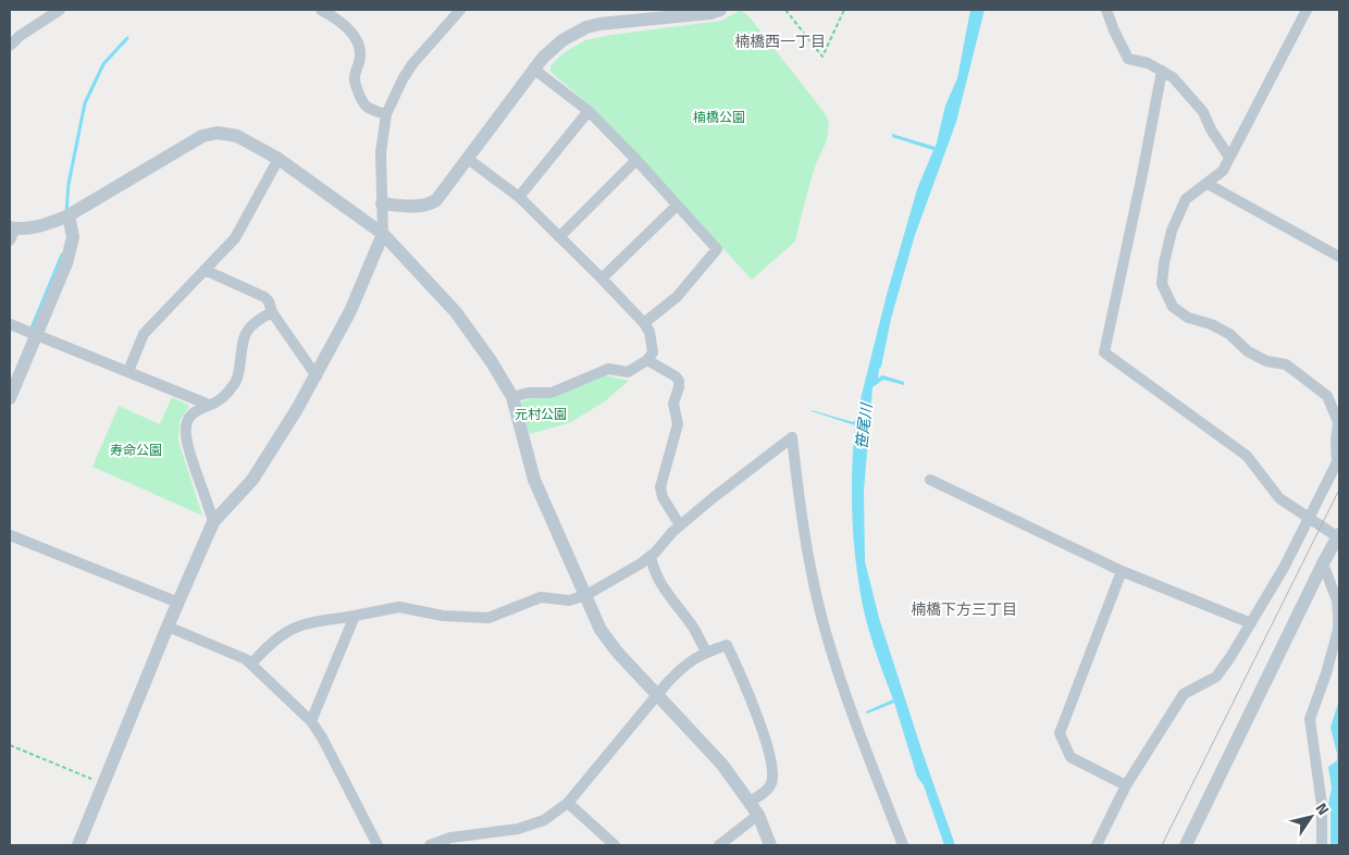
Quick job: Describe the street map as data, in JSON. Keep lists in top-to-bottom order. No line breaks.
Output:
{"districts":["楠橋西一丁目","楠橋下方三丁目"],"water":["笹尾川"],"parks":["楠橋公園","元村公園","寿命公園"],"north":"top right"}
